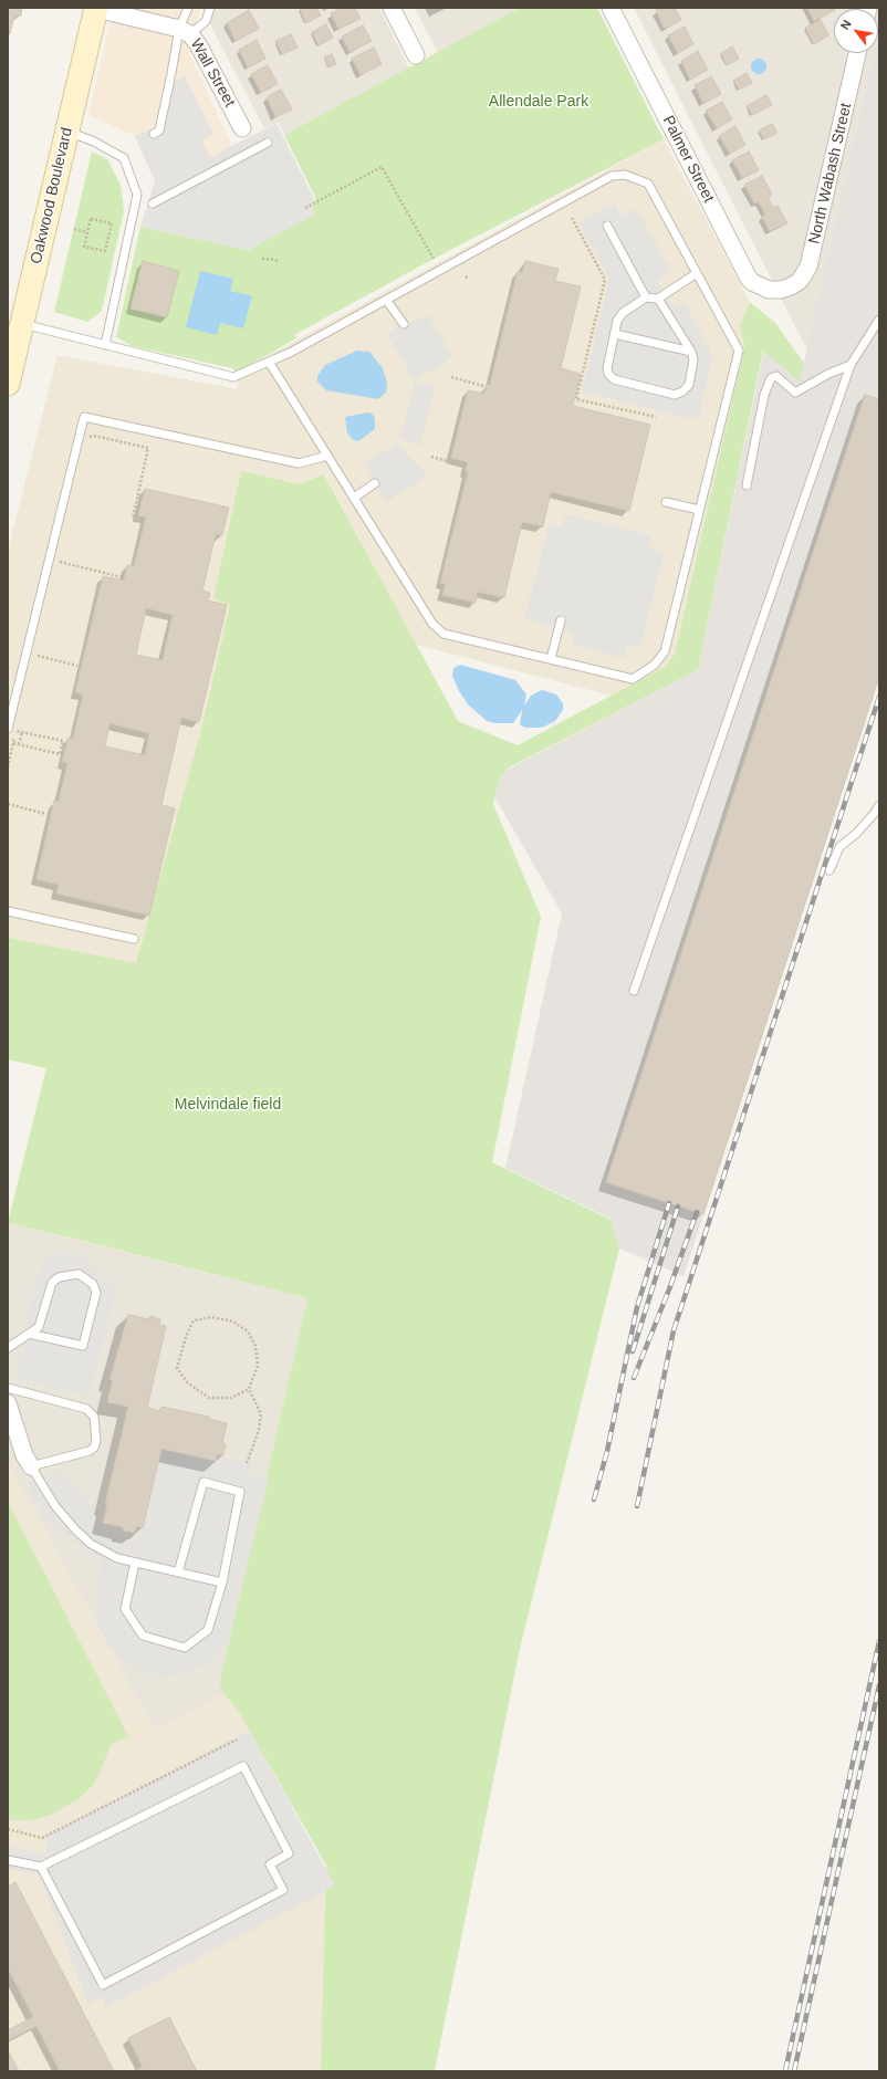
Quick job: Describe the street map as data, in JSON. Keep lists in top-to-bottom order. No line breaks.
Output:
{"streets":{"main road":["Oakwood Boulevard"],"street":["Wall Street","Palmer Street","North Wabash Street"]},"crossings":[["Wall Street","Oakwood Boulevard"],["Palmer Street","North Wabash Street"]],"parks":["Allendale Park","Melvindale field"],"north":"top left"}
